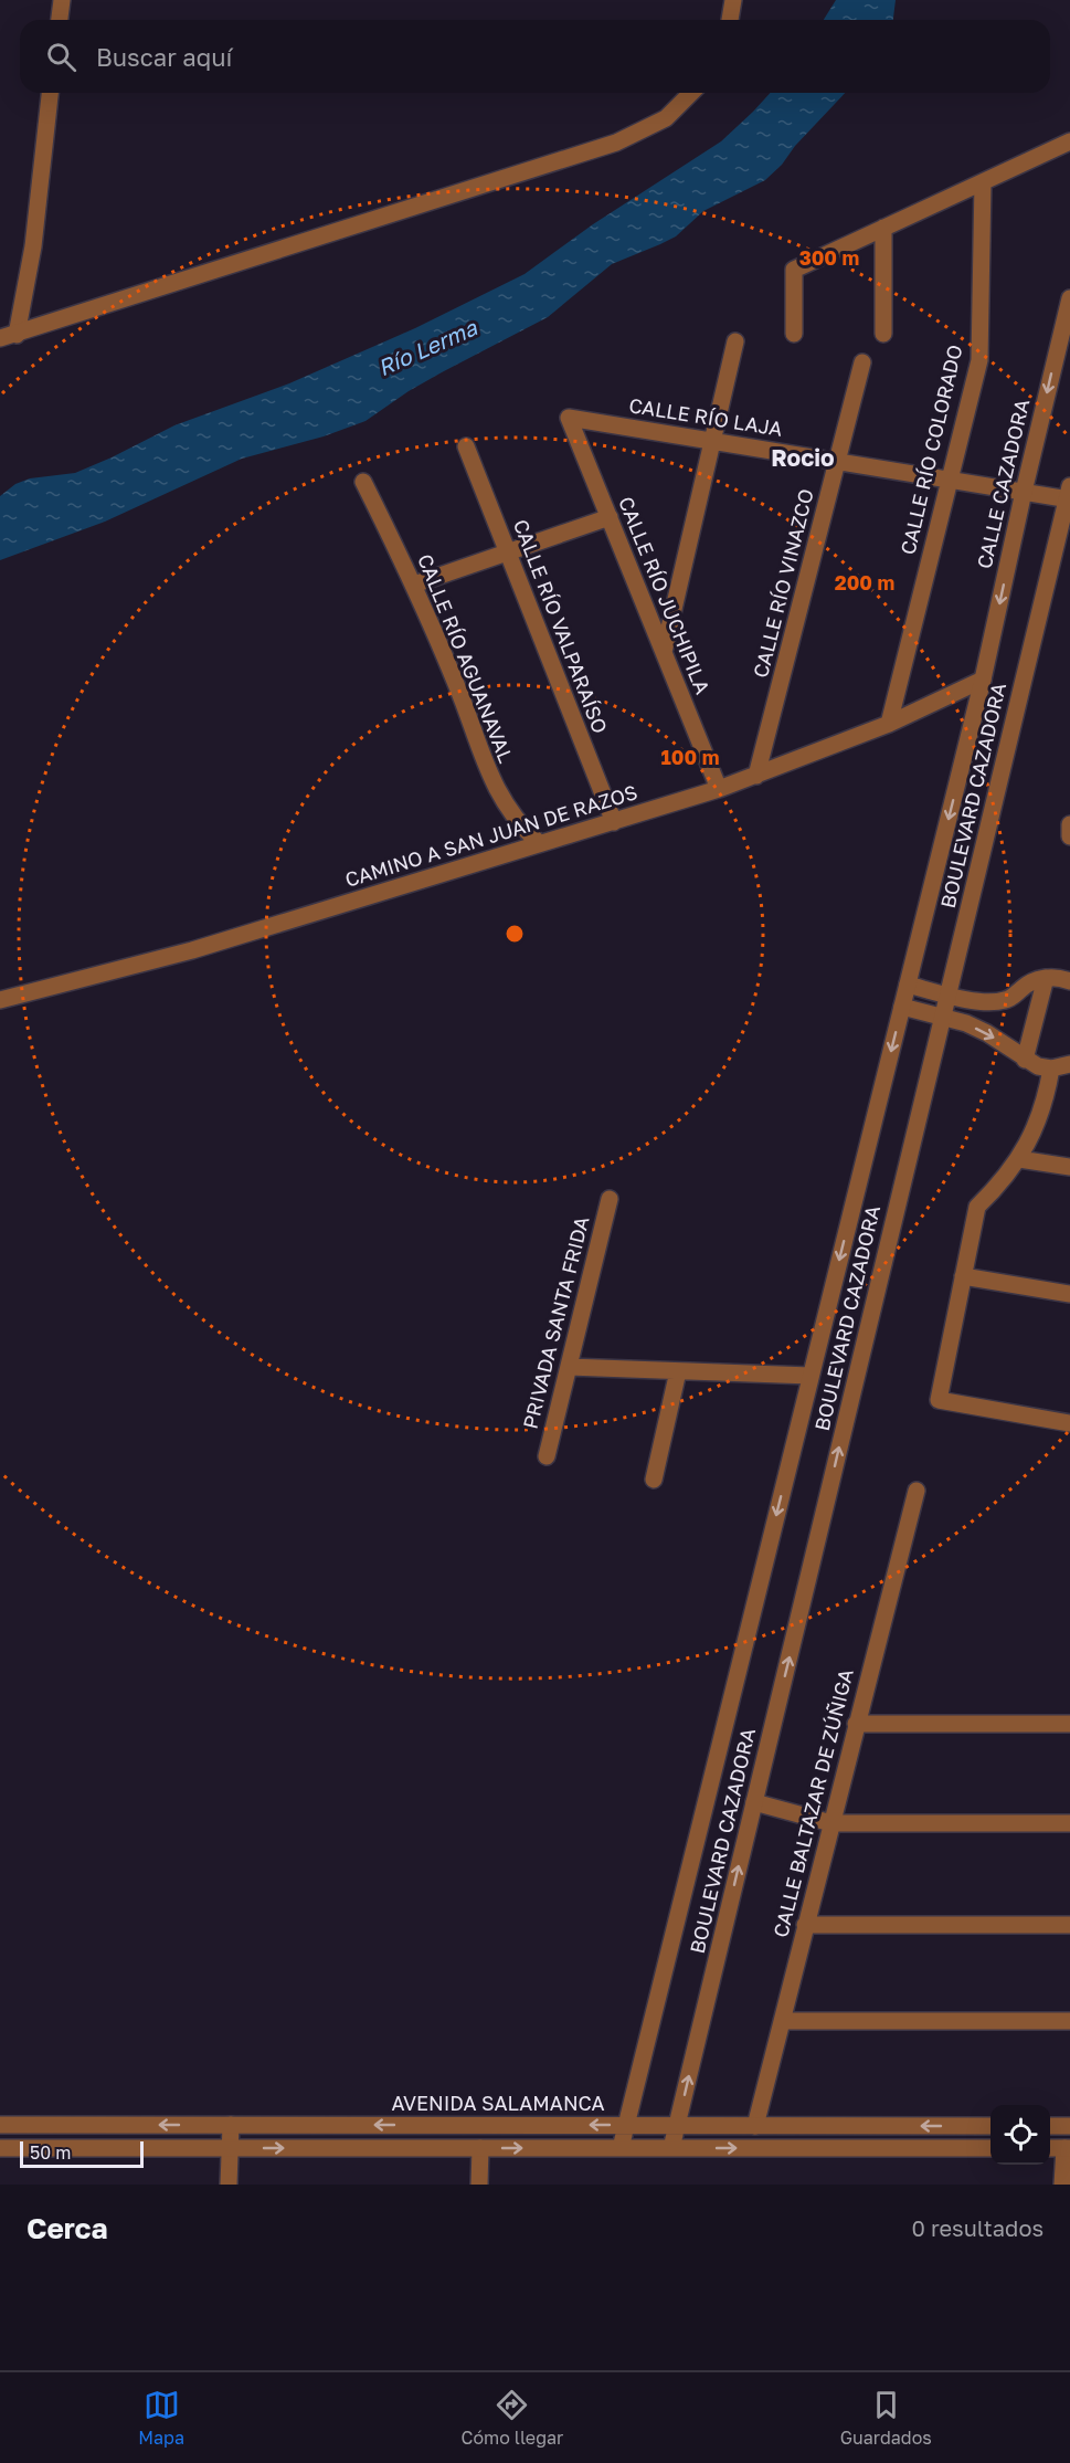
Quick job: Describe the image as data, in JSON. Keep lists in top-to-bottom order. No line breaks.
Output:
{"streets":{"street":["CALLE RÍO LAJA","CALLE RÍO COLORADO","CALLE CAZADORA","CALLE RÍO VINAZCO","CALLE RÍO JUCHIPILA","CALLE RÍO VALPARAÍSO","CALLE RÍO AGUANAVAL","BOULEVARD CAZADORA","CAMINO A SAN JUAN DE RAZOS","PRIVADA SANTA FRIDA","CALLE BALTAZAR DE ZÚÑIGA","AVENIDA SALAMANCA"]},"crossings":[["CALLE RÍO LAJA","CALLE RÍO COLORADO"],["CALLE RÍO LAJA","CALLE CAZADORA"],["CALLE RÍO LAJA","CALLE RÍO VINAZCO"],["CALLE RÍO LAJA","CALLE RÍO JUCHIPILA"],["CALLE RÍO LAJA","BOULEVARD CAZADORA"],["CALLE RÍO COLORADO","CAMINO A SAN JUAN DE RAZOS"],["CALLE CAZADORA","BOULEVARD CAZADORA"],["CALLE CAZADORA","CAMINO A SAN JUAN DE RAZOS"],["CALLE RÍO VINAZCO","CAMINO A SAN JUAN DE RAZOS"],["CALLE RÍO JUCHIPILA","CAMINO A SAN JUAN DE RAZOS"],["CALLE RÍO VALPARAÍSO","CAMINO A SAN JUAN DE RAZOS"],["CALLE RÍO AGUANAVAL","CAMINO A SAN JUAN DE RAZOS"],["BOULEVARD CAZADORA","CAMINO A SAN JUAN DE RAZOS"],["BOULEVARD CAZADORA","AVENIDA SALAMANCA"],["CALLE BALTAZAR DE ZÚÑIGA","AVENIDA SALAMANCA"]],"one_way":["CALLE CAZADORA"],"districts":["Rocio"],"water":["Río Lerma"],"scale_bar":"50 m","page":{"search":"Buscar aquí","scale":"50 m","heading":["Cerca","0 resultados"],"nav":["Mapa","Cómo llegar","Guardados"]},"rings":["300 m","200 m","100 m"]}
